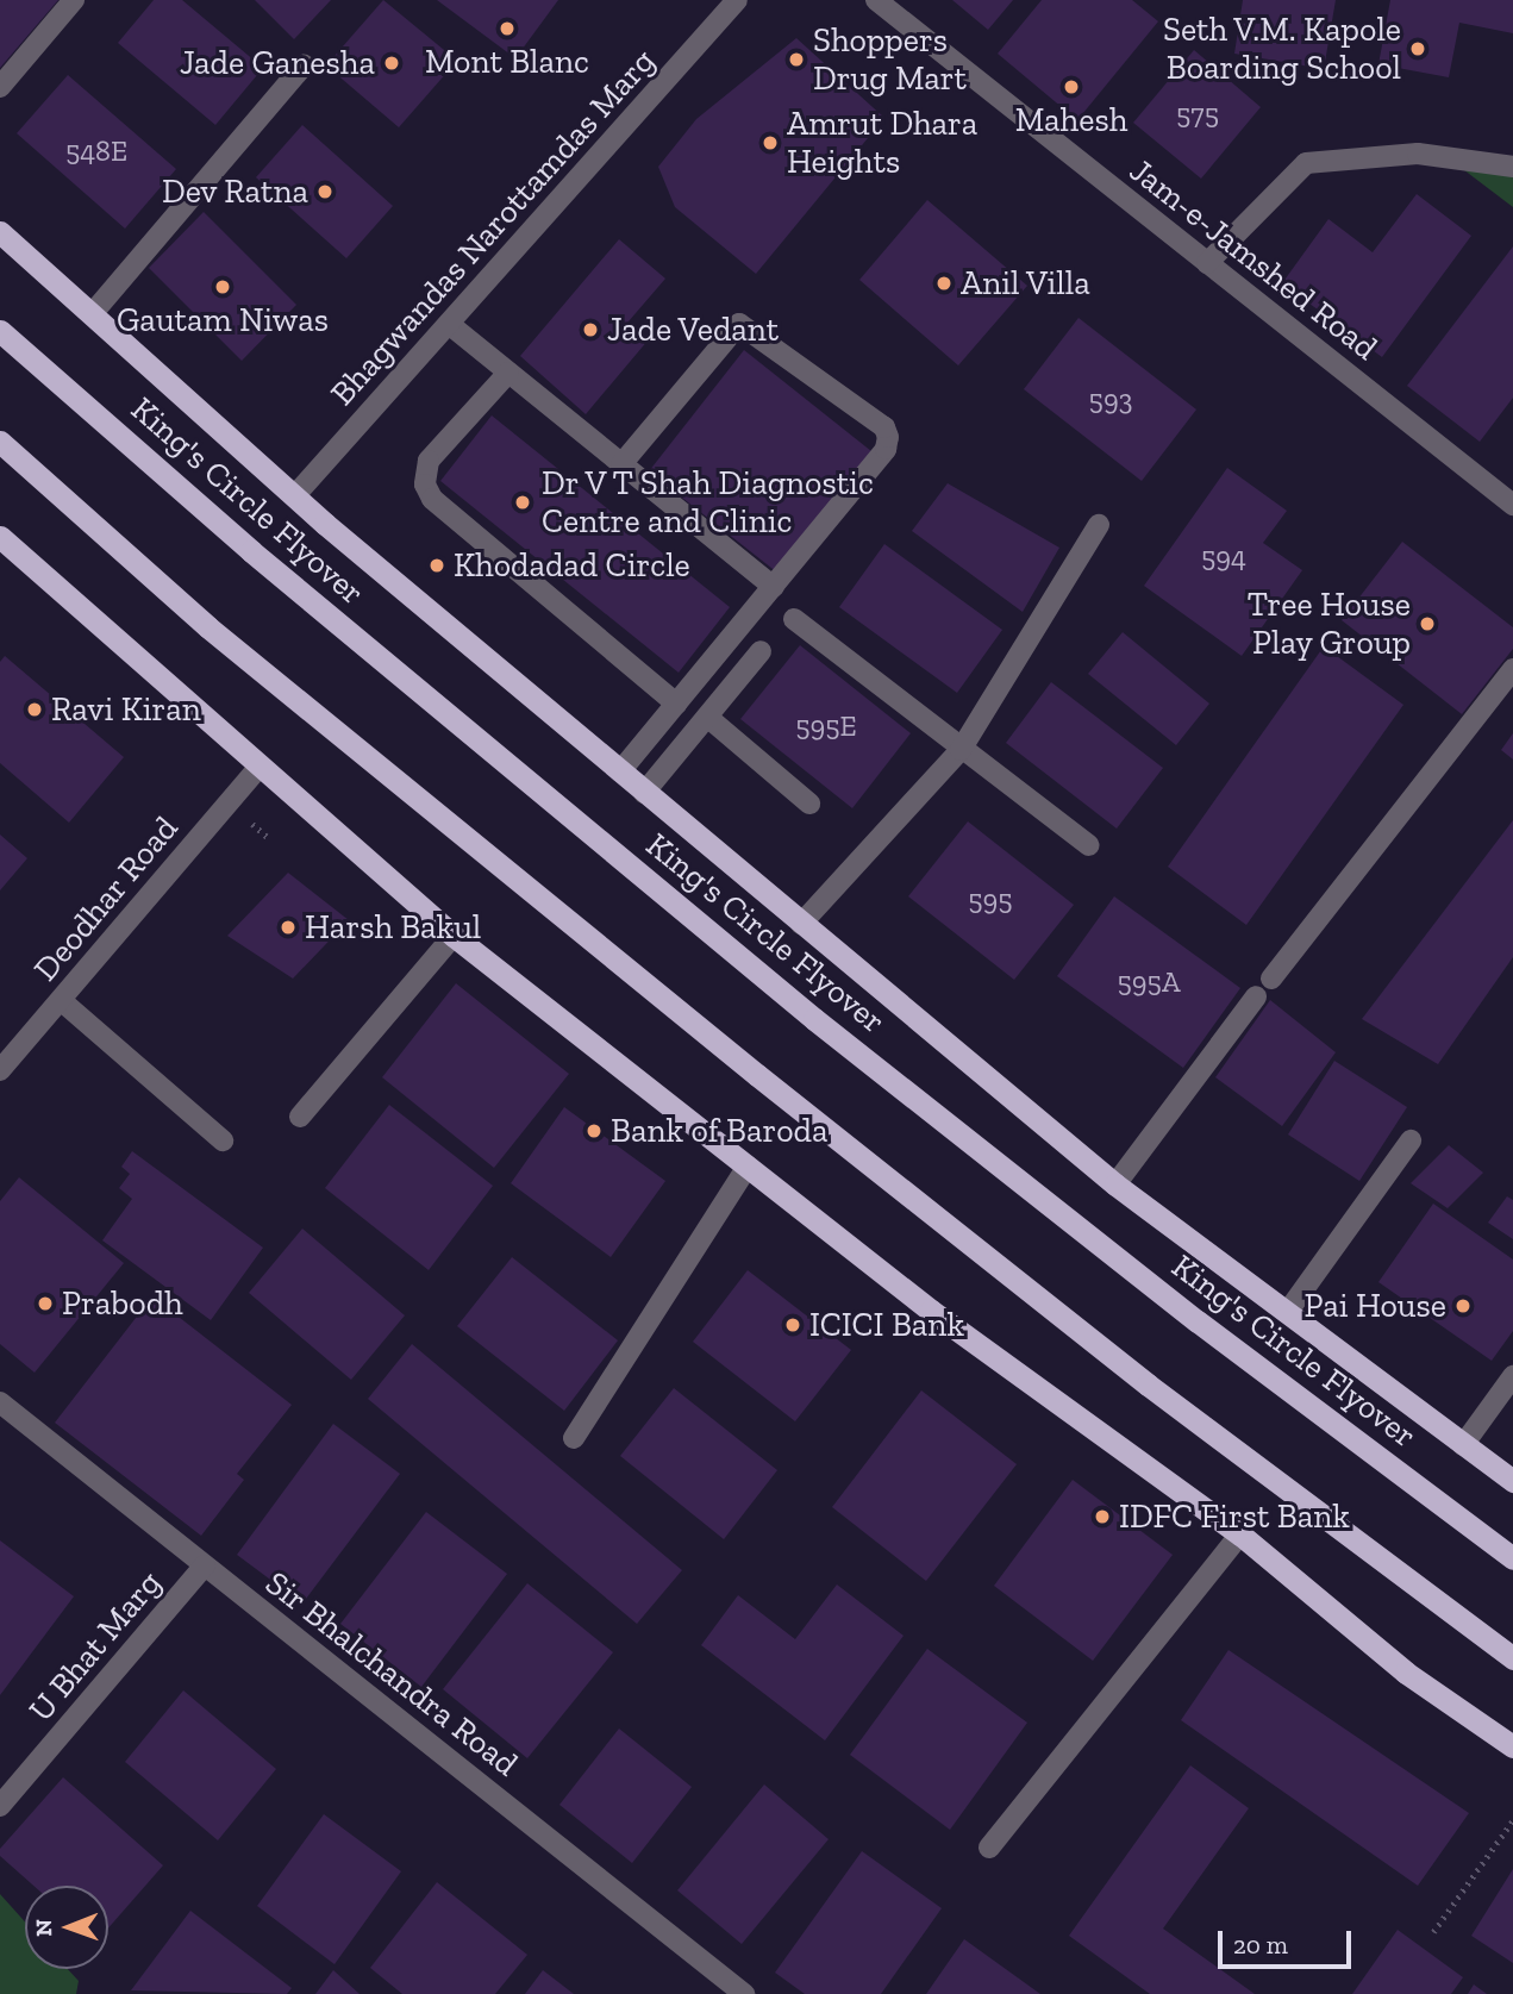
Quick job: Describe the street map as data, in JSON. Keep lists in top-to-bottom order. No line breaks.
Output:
{"streets":{"highway":["King's Circle Flyover"],"street":["Bhagwandas Narottamdas Marg","Jam-e-Jamshed Road","Deodhar Road","U Bhat Marg","Sir Bhalchandra Road"]},"crossings":[["U Bhat Marg","Sir Bhalchandra Road"]],"places":["Mont Blanc","Seth V.M. Kapole Boarding School","Shoppers Drug Mart","Jade Ganesha","Mahesh","Amrut Dhara Heights","Dev Ratna","Anil Villa","Gautam Niwas","Jade Vedant","Dr V T Shah Diagnostic Centre and Clinic","Khodadad Circle","Tree House Play Group","Ravi Kiran","Harsh Bakul","Bank of Baroda","Prabodh","Pai House","ICICI Bank","IDFC First Bank"],"house_numbers":["575","548E","593","594","595E","595","595A"],"scale_bar":"20 m","north":"left"}
